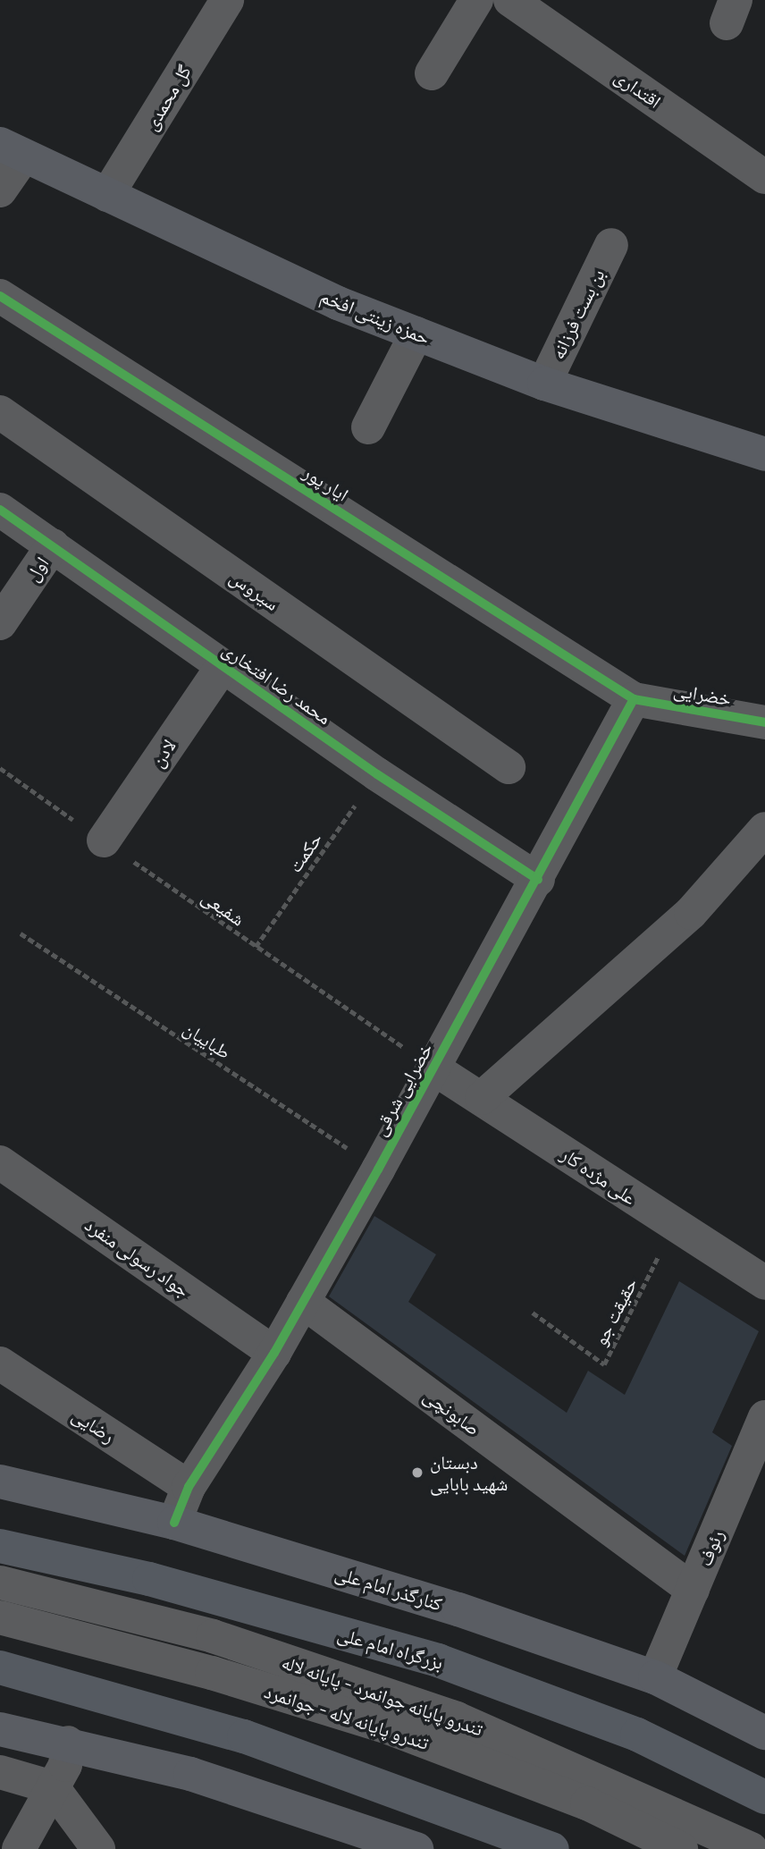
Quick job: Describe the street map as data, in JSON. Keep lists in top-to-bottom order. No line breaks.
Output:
{"streets":{"highway":["بزرگراه امام علی"],"main road":["حمزه زینتی افخم","کنارگذر امام علی"],"street":["اقتداری","گل محمدی","بن بست فرزانه","ایار پور","اول","سیروس","محمد رضا افتخاری","خضرایی","لادن","خضرایی شرقی","علی مژده کار","جواد رسولی منفرد","صابونچی","رضایی","رئوف","تندرو پایانه جوانمرد - پایانه لاله","تندرو پایانه لاله - جوانمرد"],"path":["حکمت","شفیعی","طباییان","حقیقت جو"]},"crossings":[["گل محمدی","حمزه زینتی افخم"],["بن بست فرزانه","حمزه زینتی افخم"],["ایار پور","خضرایی"],["ایار پور","خضرایی شرقی"],["اول","محمد رضا افتخاری"],["محمد رضا افتخاری","لادن"],["محمد رضا افتخاری","حکمت"],["محمد رضا افتخاری","خضرایی شرقی"],["خضرایی","خضرایی شرقی"],["لادن","شفیعی"],["حکمت","شفیعی"],["شفیعی","خضرایی شرقی"],["شفیعی","علی مژده کار"],["طباییان","خضرایی شرقی"],["خضرایی شرقی","علی مژده کار"],["خضرایی شرقی","جواد رسولی منفرد"],["خضرایی شرقی","صابونچی"],["خضرایی شرقی","رضایی"],["خضرایی شرقی","کنارگذر امام علی"],["علی مژده کار","حقیقت جو"],["صابونچی","رئوف"],["رئوف","کنارگذر امام علی"]],"places":["دبستان شهید بابایی"]}
